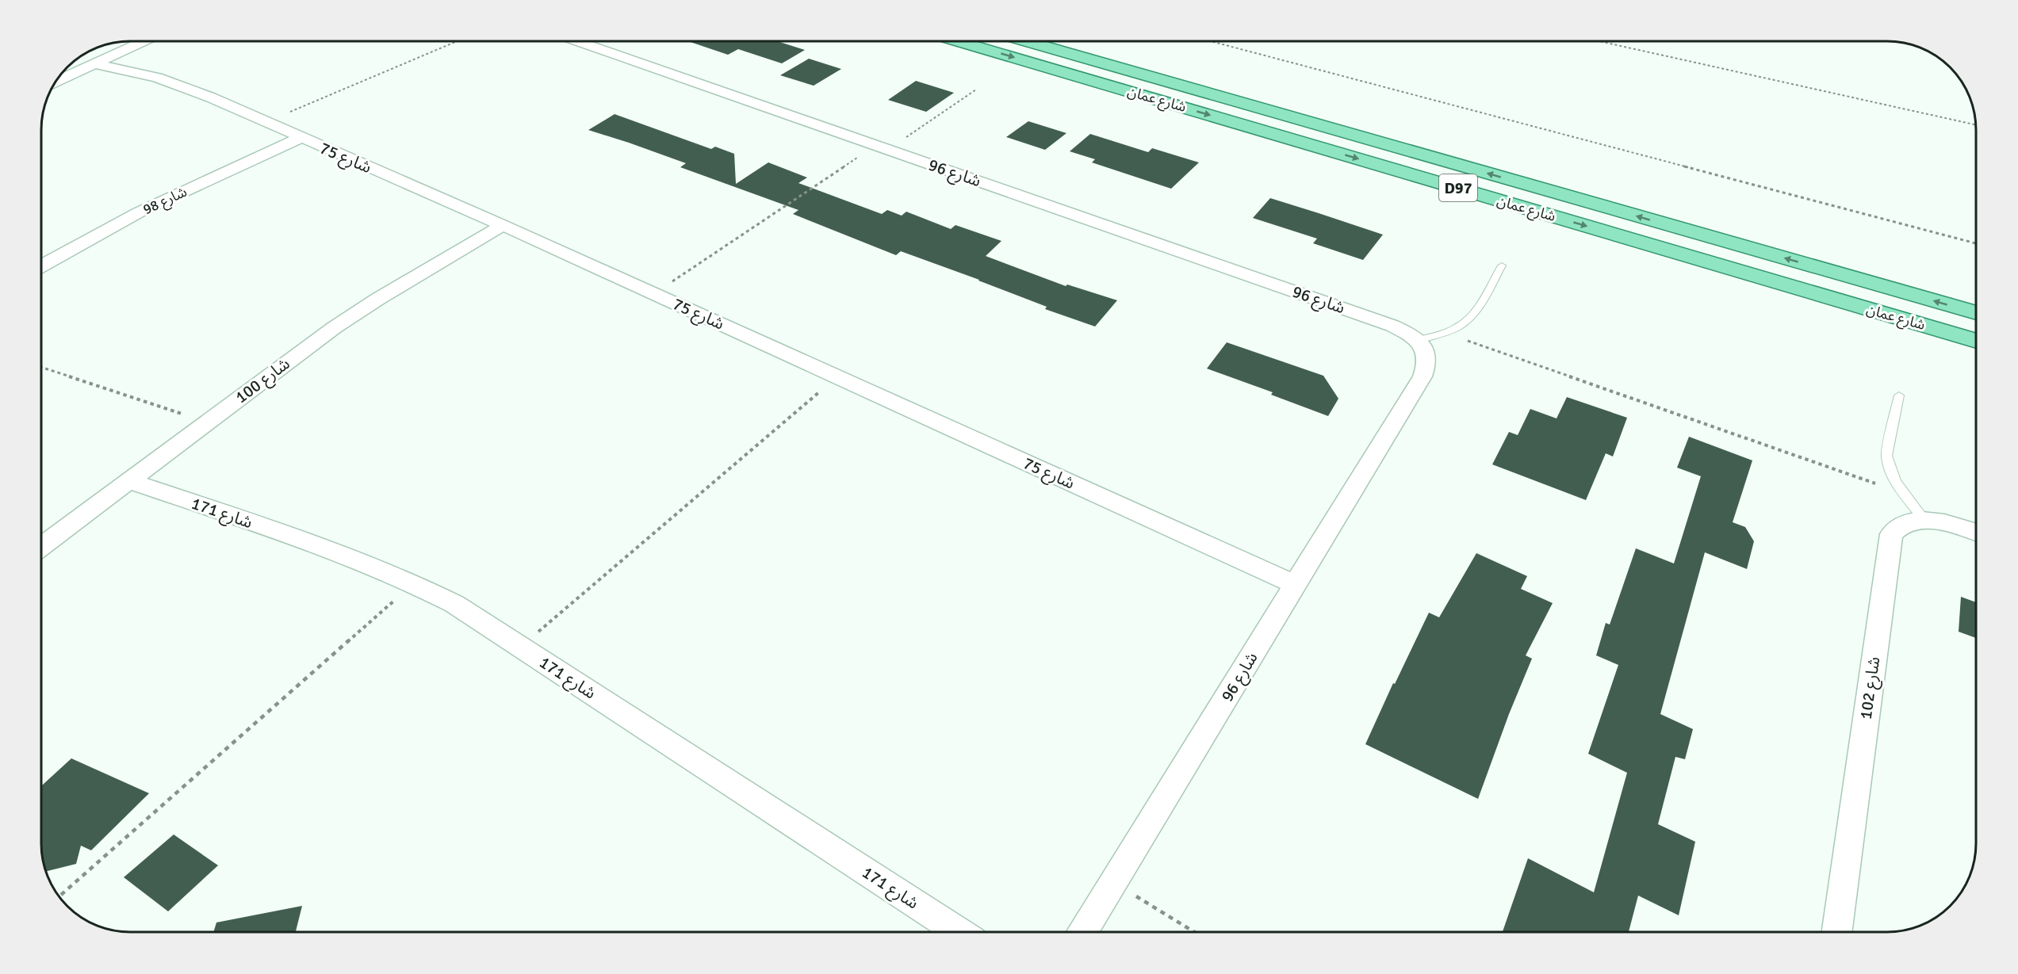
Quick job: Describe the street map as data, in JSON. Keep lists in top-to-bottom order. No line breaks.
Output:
{"streets":{"main road":["شارع عمان","D97"],"street":["شارع 75","شارع 96","شارع 98","شارع 100","شارع 171","شارع 102"]},"crossings":[["شارع 75","شارع 96"],["شارع 75","شارع 98"],["شارع 75","شارع 100"],["شارع 100","شارع 171"]]}
